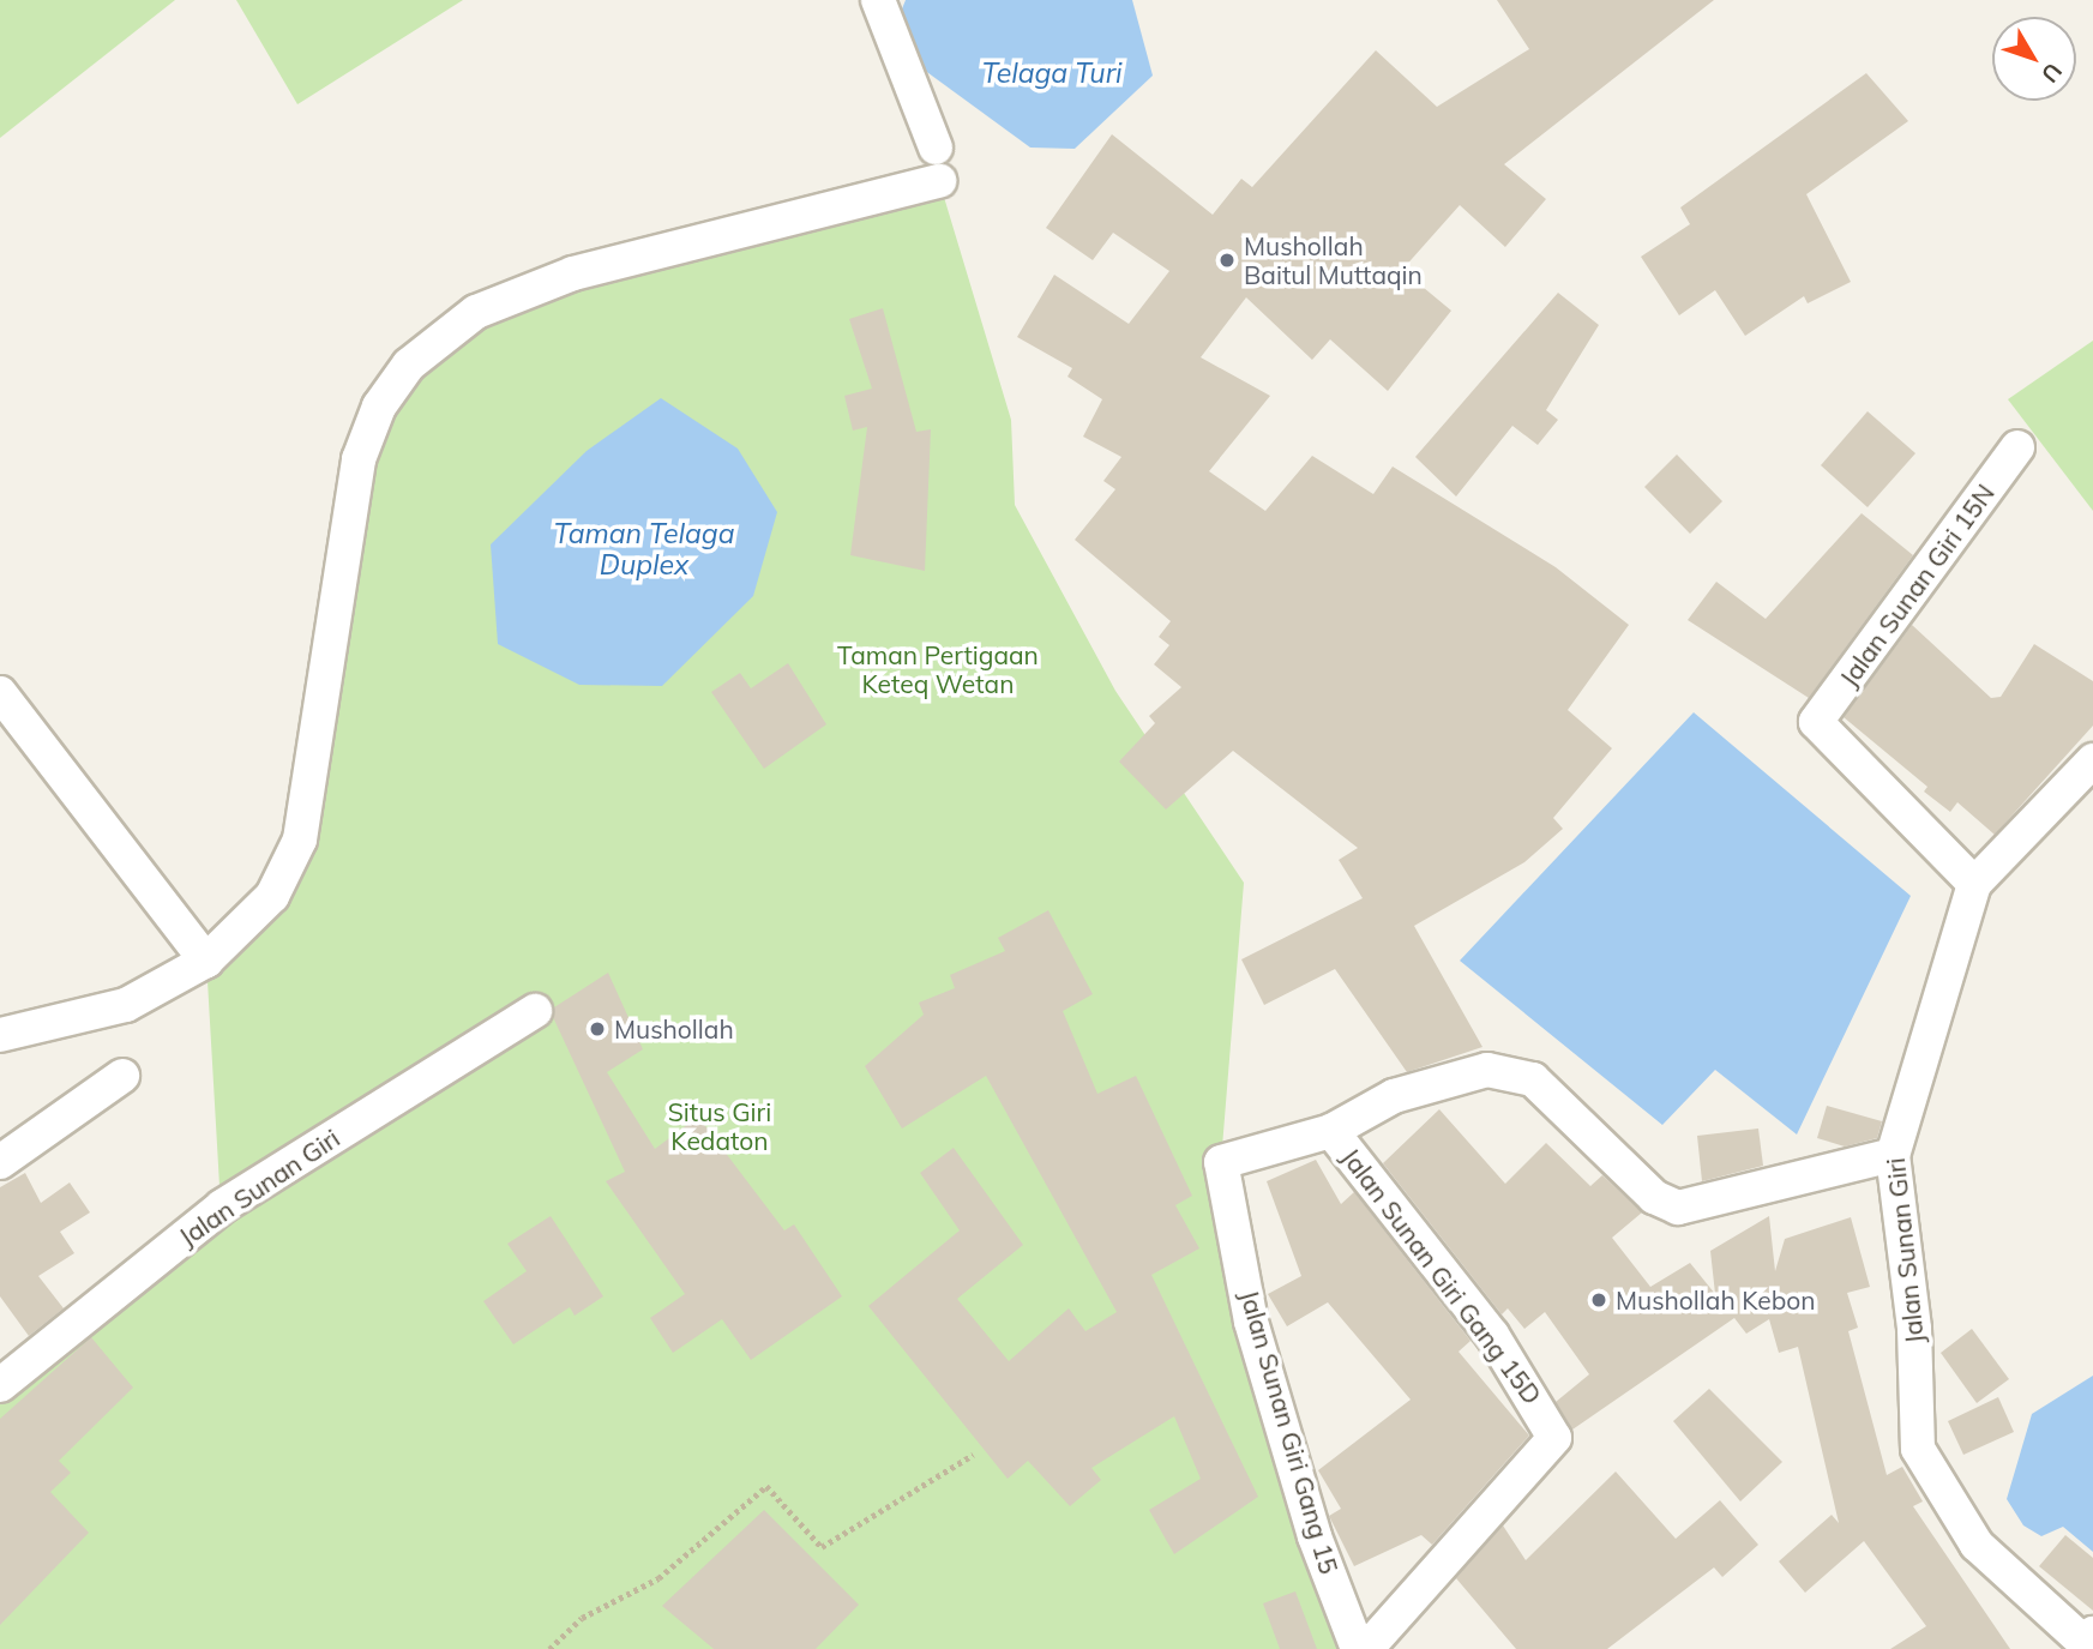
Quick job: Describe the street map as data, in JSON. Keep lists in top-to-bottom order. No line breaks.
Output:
{"streets":{"street":["Jalan Sunan Giri 15N","Jalan Sunan Giri","Jalan Sunan Giri Gang 15D","Jalan Sunan Giri Gang 15"]},"crossings":[["Jalan Sunan Giri 15N","Jalan Sunan Giri"],["Jalan Sunan Giri Gang 15D","Jalan Sunan Giri Gang 15"]],"water":["Telaga Turi","Taman Telaga Duplex"],"parks":["Taman Pertigaan Keteq Wetan","Situs Giri Kedaton"],"places":["Mushollah Baitul Muttaqin","Mushollah","Mushollah Kebon"],"north":"bottom right"}
